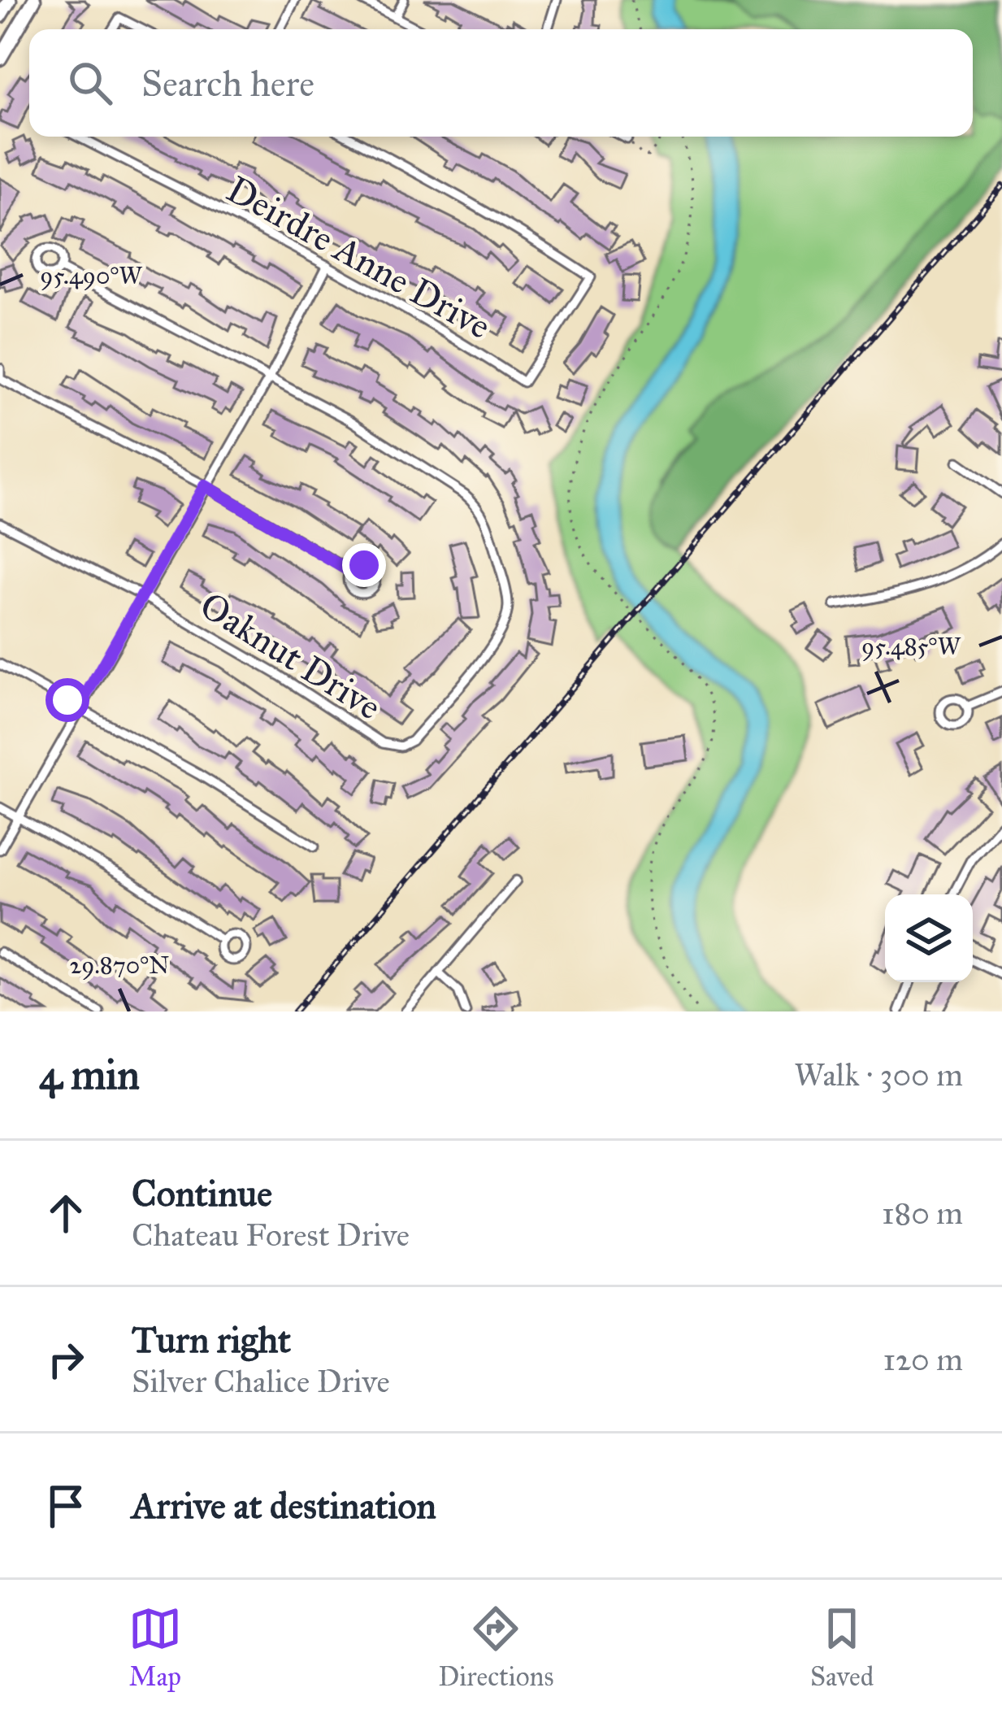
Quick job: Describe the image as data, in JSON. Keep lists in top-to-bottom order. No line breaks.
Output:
{"streets":{"street":["Deirdre Anne Drive","Oaknut Drive"]},"page":{"search":"Search here","heading":["4 min","Walk · 300 m"],"list":[["Continue","Chateau Forest Drive","180 m"],["Turn right","Silver Chalice Drive","120 m"],"Arrive at destination"],"nav":["Map","Directions","Saved"]},"coordinates":["95.490°W","95.485°W","29.870°N"]}
